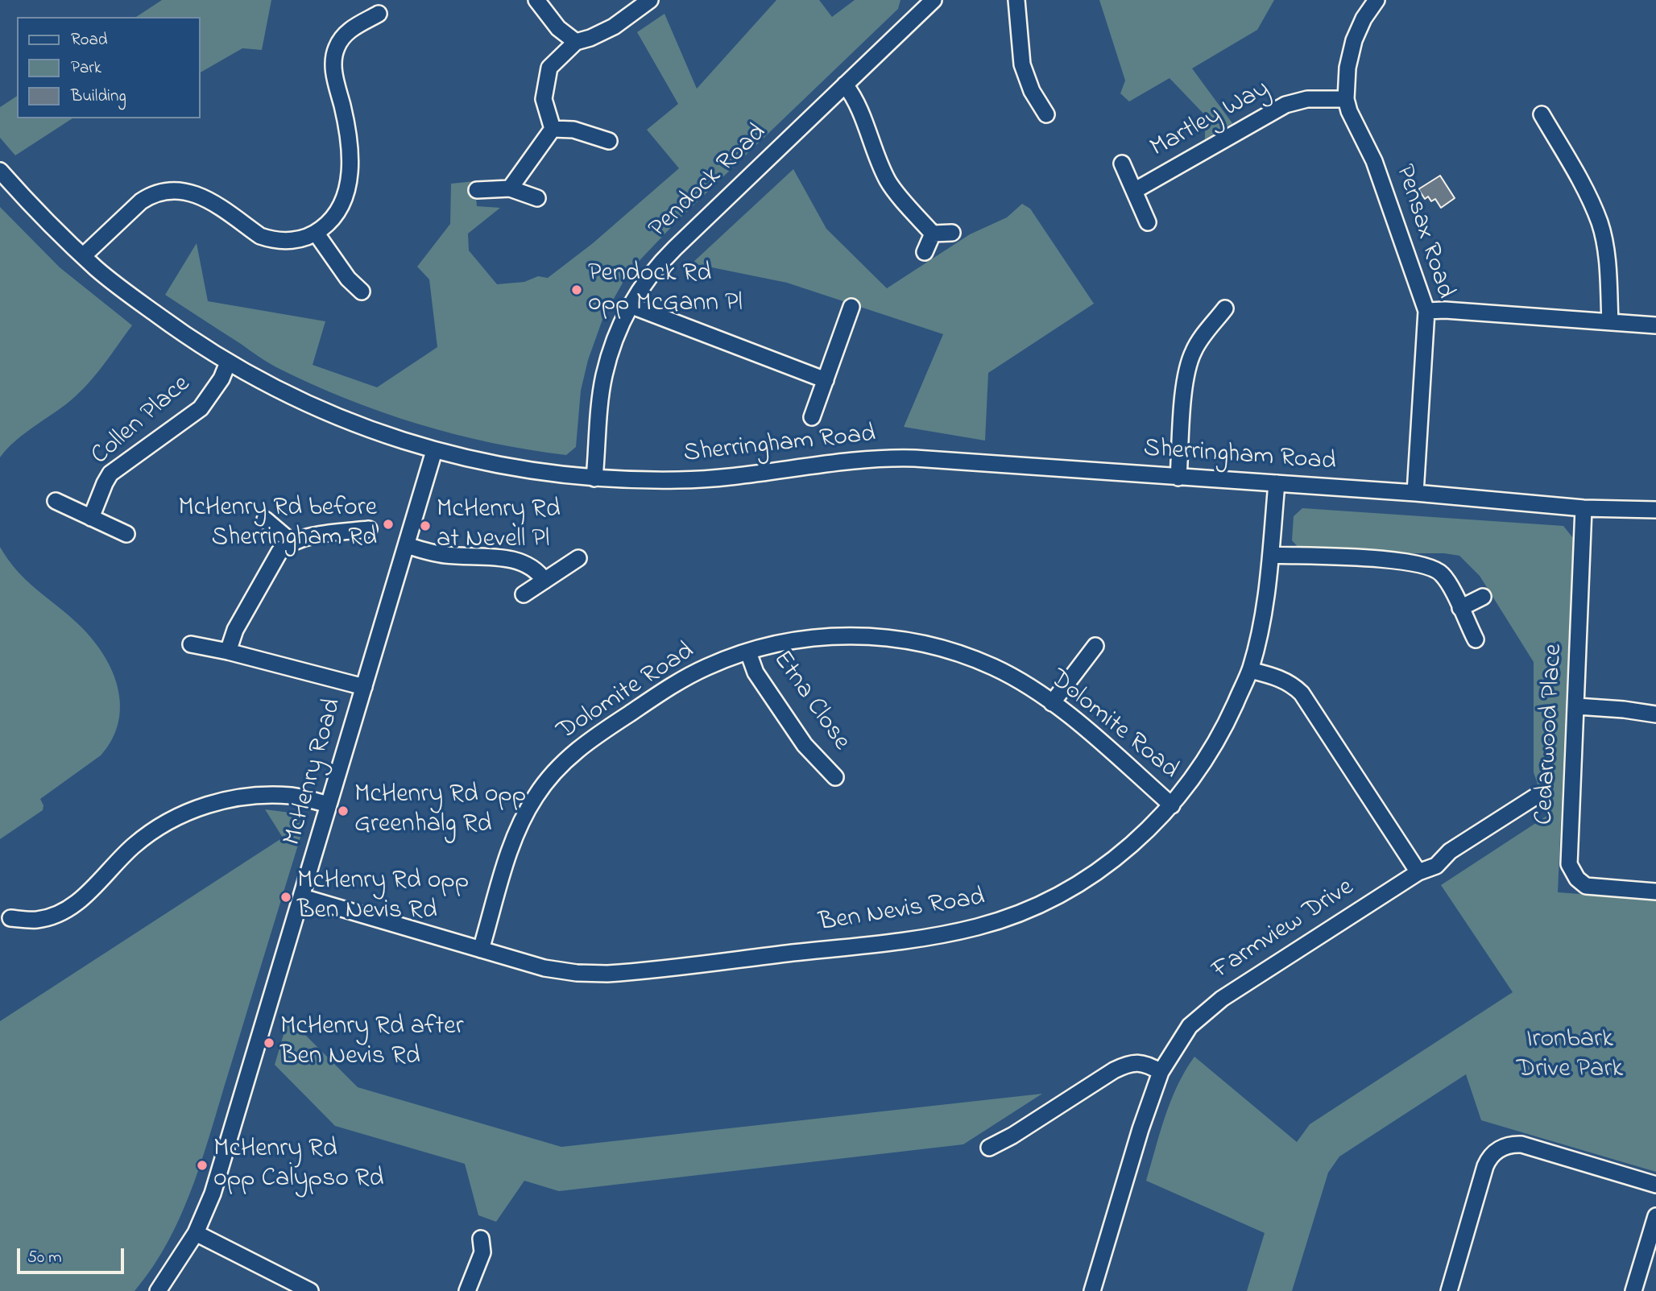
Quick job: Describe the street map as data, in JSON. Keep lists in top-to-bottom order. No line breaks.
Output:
{"streets":{"street":["Martley Way","Pendock Road","Pensax Road","Collen Place","Sherringham Road","Dolomite Road","Etna Close","Cedarwood Place","McHenry Road","Ben Nevis Road","Farmview Drive"]},"crossings":[["Martley Way","Pensax Road"],["Pendock Road","Sherringham Road"],["Pensax Road","Sherringham Road"],["Collen Place","Sherringham Road"],["Sherringham Road","Cedarwood Place"],["Sherringham Road","McHenry Road"],["Sherringham Road","Ben Nevis Road"],["Dolomite Road","Etna Close"],["Dolomite Road","Ben Nevis Road"],["McHenry Road","Ben Nevis Road"]],"parks":["Ironbark Drive Park"],"places":["Pendock Rd opp McGann Pl","McHenry Rd before Sherringham Rd","McHenry Rd at Nevell Pl","McHenry Rd opp Greenhalg Rd","McHenry Rd opp Ben Nevis Rd","McHenry Rd after Ben Nevis Rd","McHenry Rd opp Calypso Rd"],"legend":["Road","Park","Building"],"scale_bar":"50 m"}
